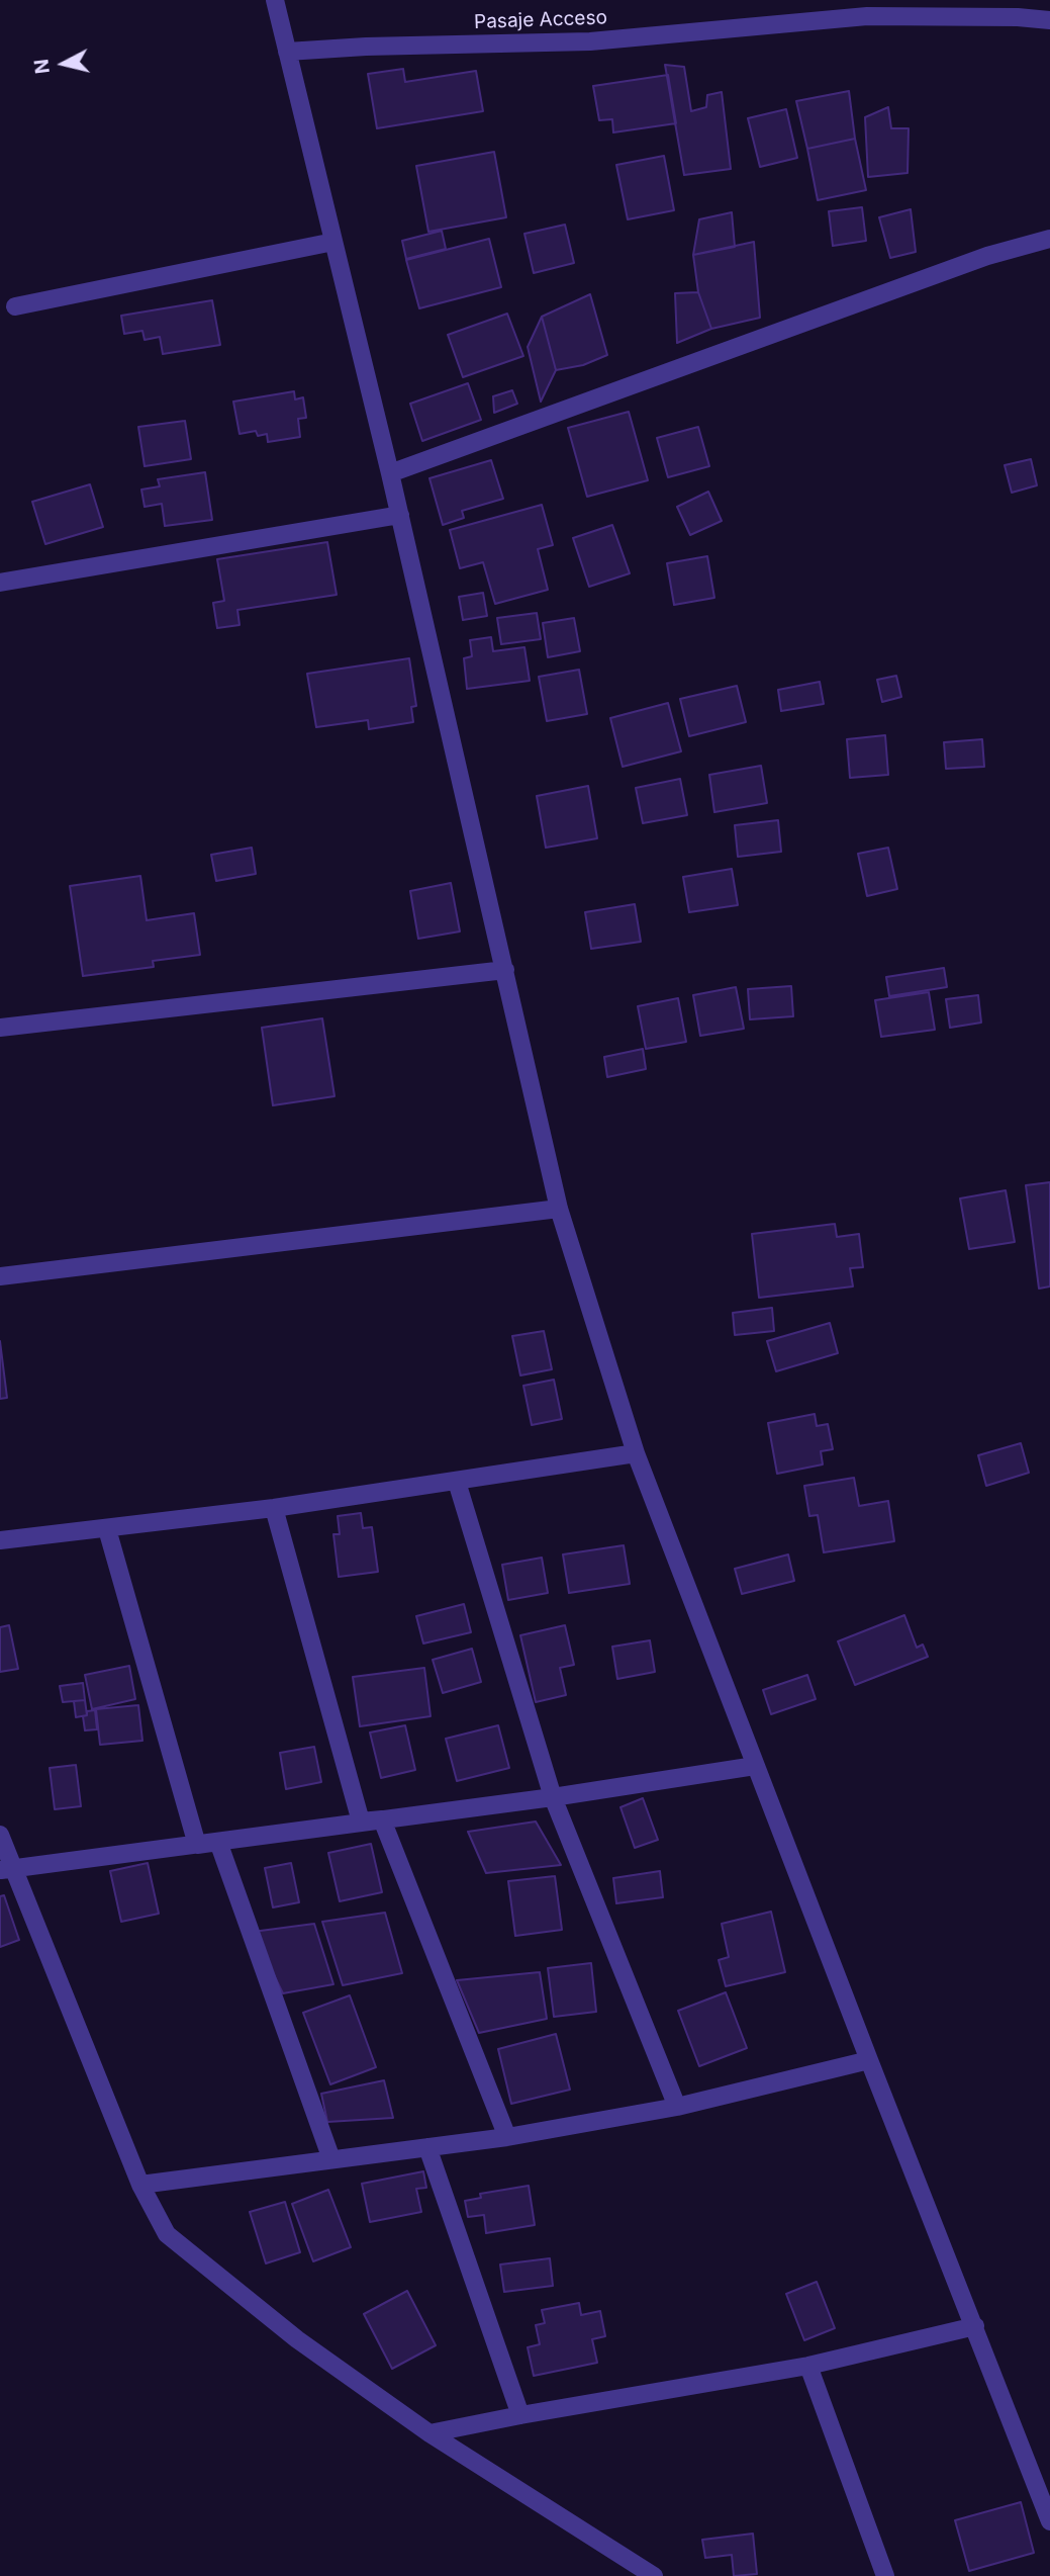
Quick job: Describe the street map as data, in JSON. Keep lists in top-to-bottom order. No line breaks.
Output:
{"streets":{"street":["Pasaje Acceso"]},"north":"left"}
